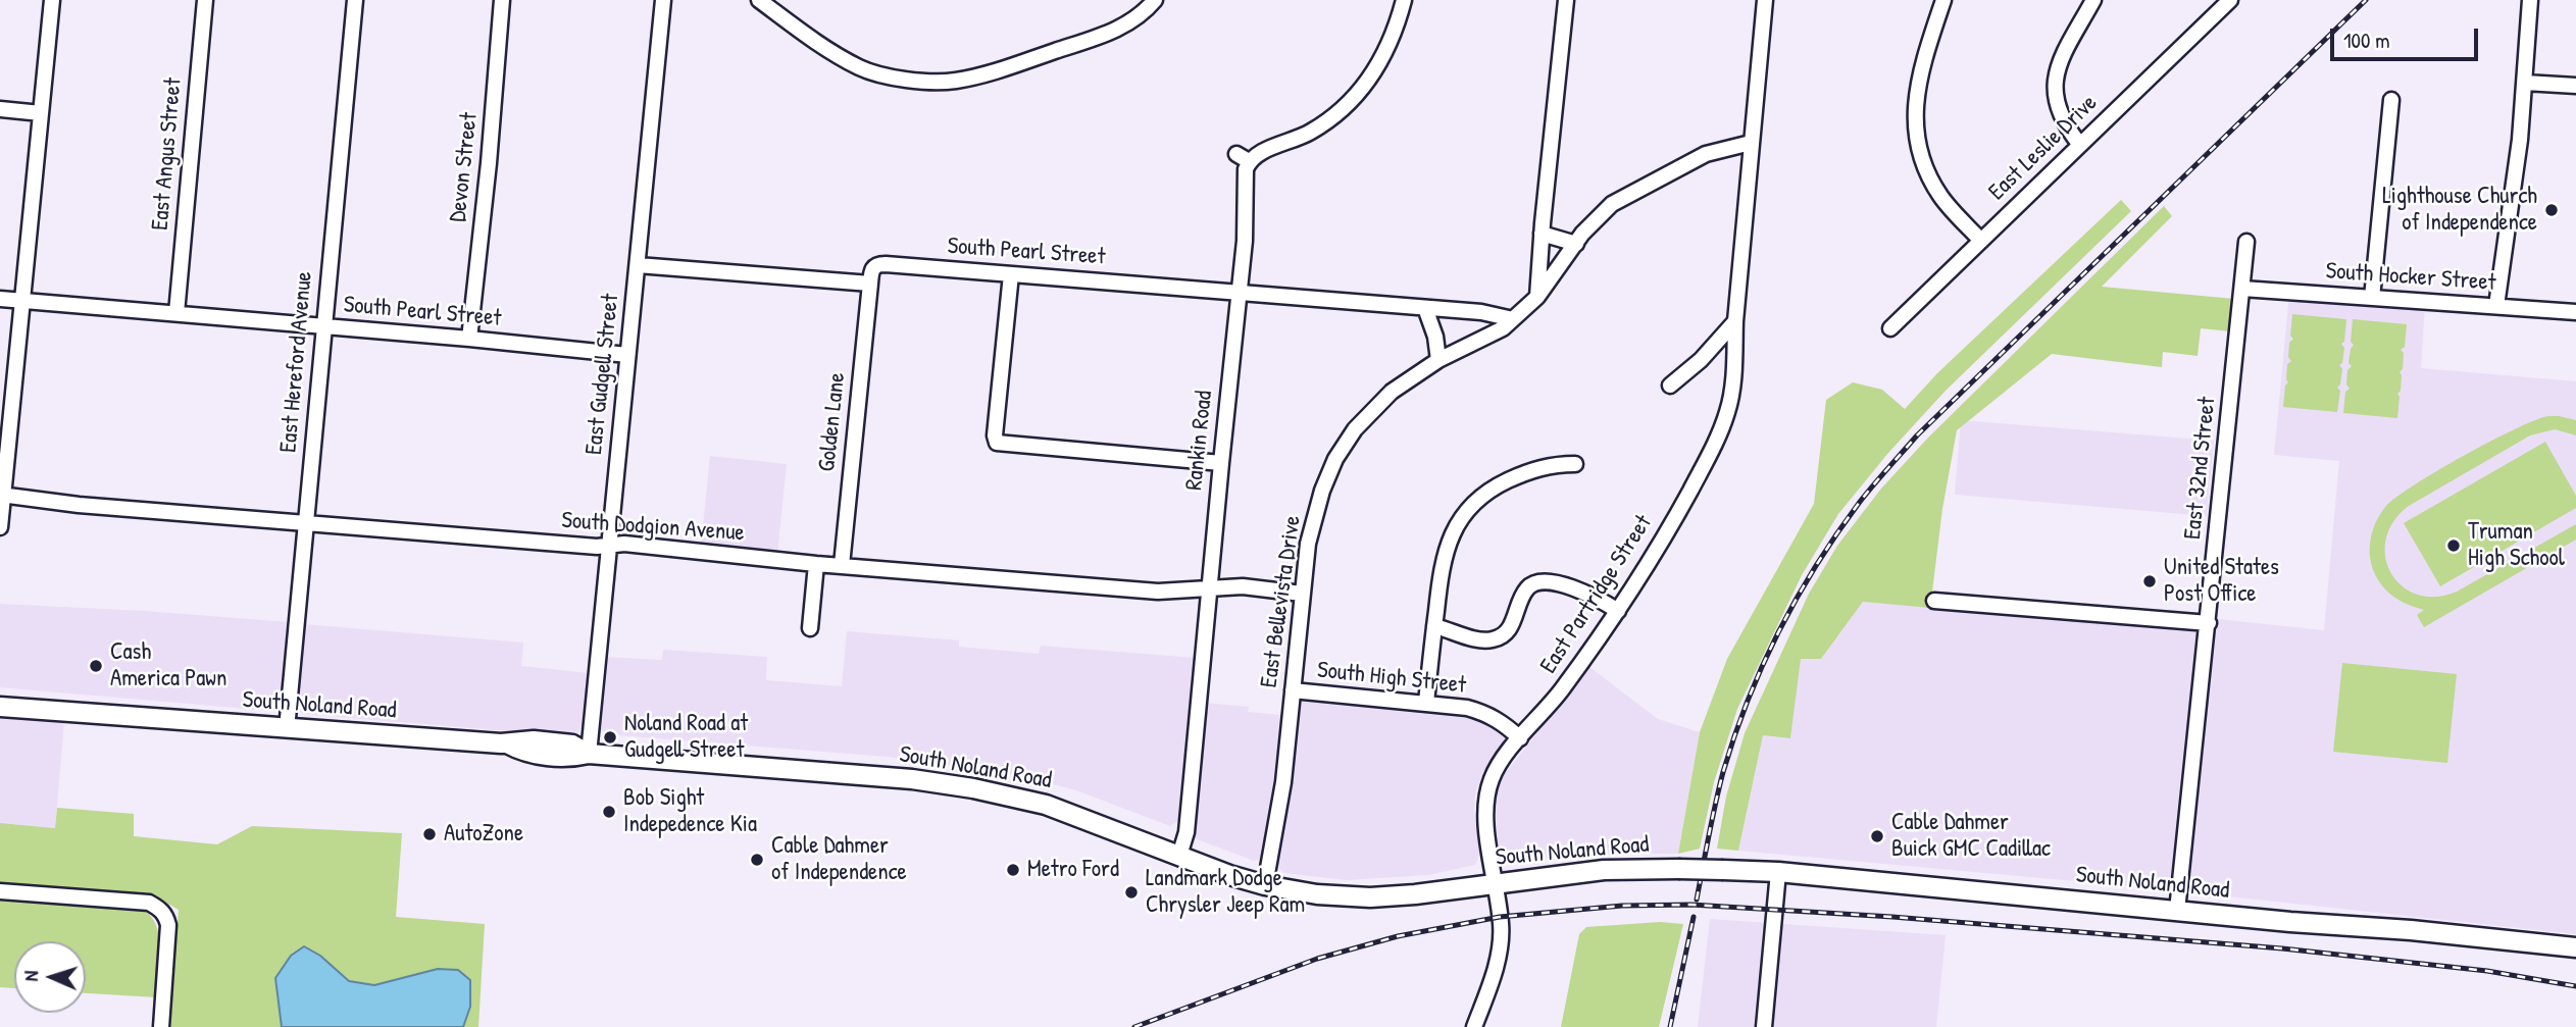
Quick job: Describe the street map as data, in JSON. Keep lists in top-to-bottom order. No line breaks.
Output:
{"streets":{"main road":["South Noland Road"],"street":["East Leslie Drive","East Angus Street","Devon Street","South Pearl Street","South Hocker Street","East Hereford Avenue","East Gudgell Street","Golden Lane","Rankin Road","East 32nd Street","South Dodgion Avenue","East Partridge Street","East Bellevista Drive","South High Street"]},"crossings":[["East Angus Street","South Pearl Street"],["Devon Street","South Pearl Street"],["South Pearl Street","East Hereford Avenue"],["South Pearl Street","East Gudgell Street"],["South Pearl Street","Golden Lane"],["South Pearl Street","Rankin Road"],["South Pearl Street","East Bellevista Drive"],["South Hocker Street","East 32nd Street"],["East Hereford Avenue","South Dodgion Avenue"],["East Hereford Avenue","South Noland Road"],["East Gudgell Street","South Dodgion Avenue"],["East Gudgell Street","South Noland Road"],["Golden Lane","South Dodgion Avenue"],["Rankin Road","South Dodgion Avenue"],["Rankin Road","South Noland Road"],["East 32nd Street","South Noland Road"],["South Dodgion Avenue","East Bellevista Drive"],["East Partridge Street","South High Street"],["East Partridge Street","South Noland Road"],["East Bellevista Drive","South High Street"],["East Bellevista Drive","South Noland Road"]],"places":["Lighthouse Church of Independence","Truman High School","United States Post Office","Cash America Pawn","Noland Road at Gudgell Street","Bob Sight Indepedence Kia","AutoZone","Cable Dahmer Buick GMC Cadillac","Cable Dahmer of Independence","Metro Ford","Landmark Dodge Chrysler Jeep Ram"],"scale_bar":"100 m","north":"left"}
